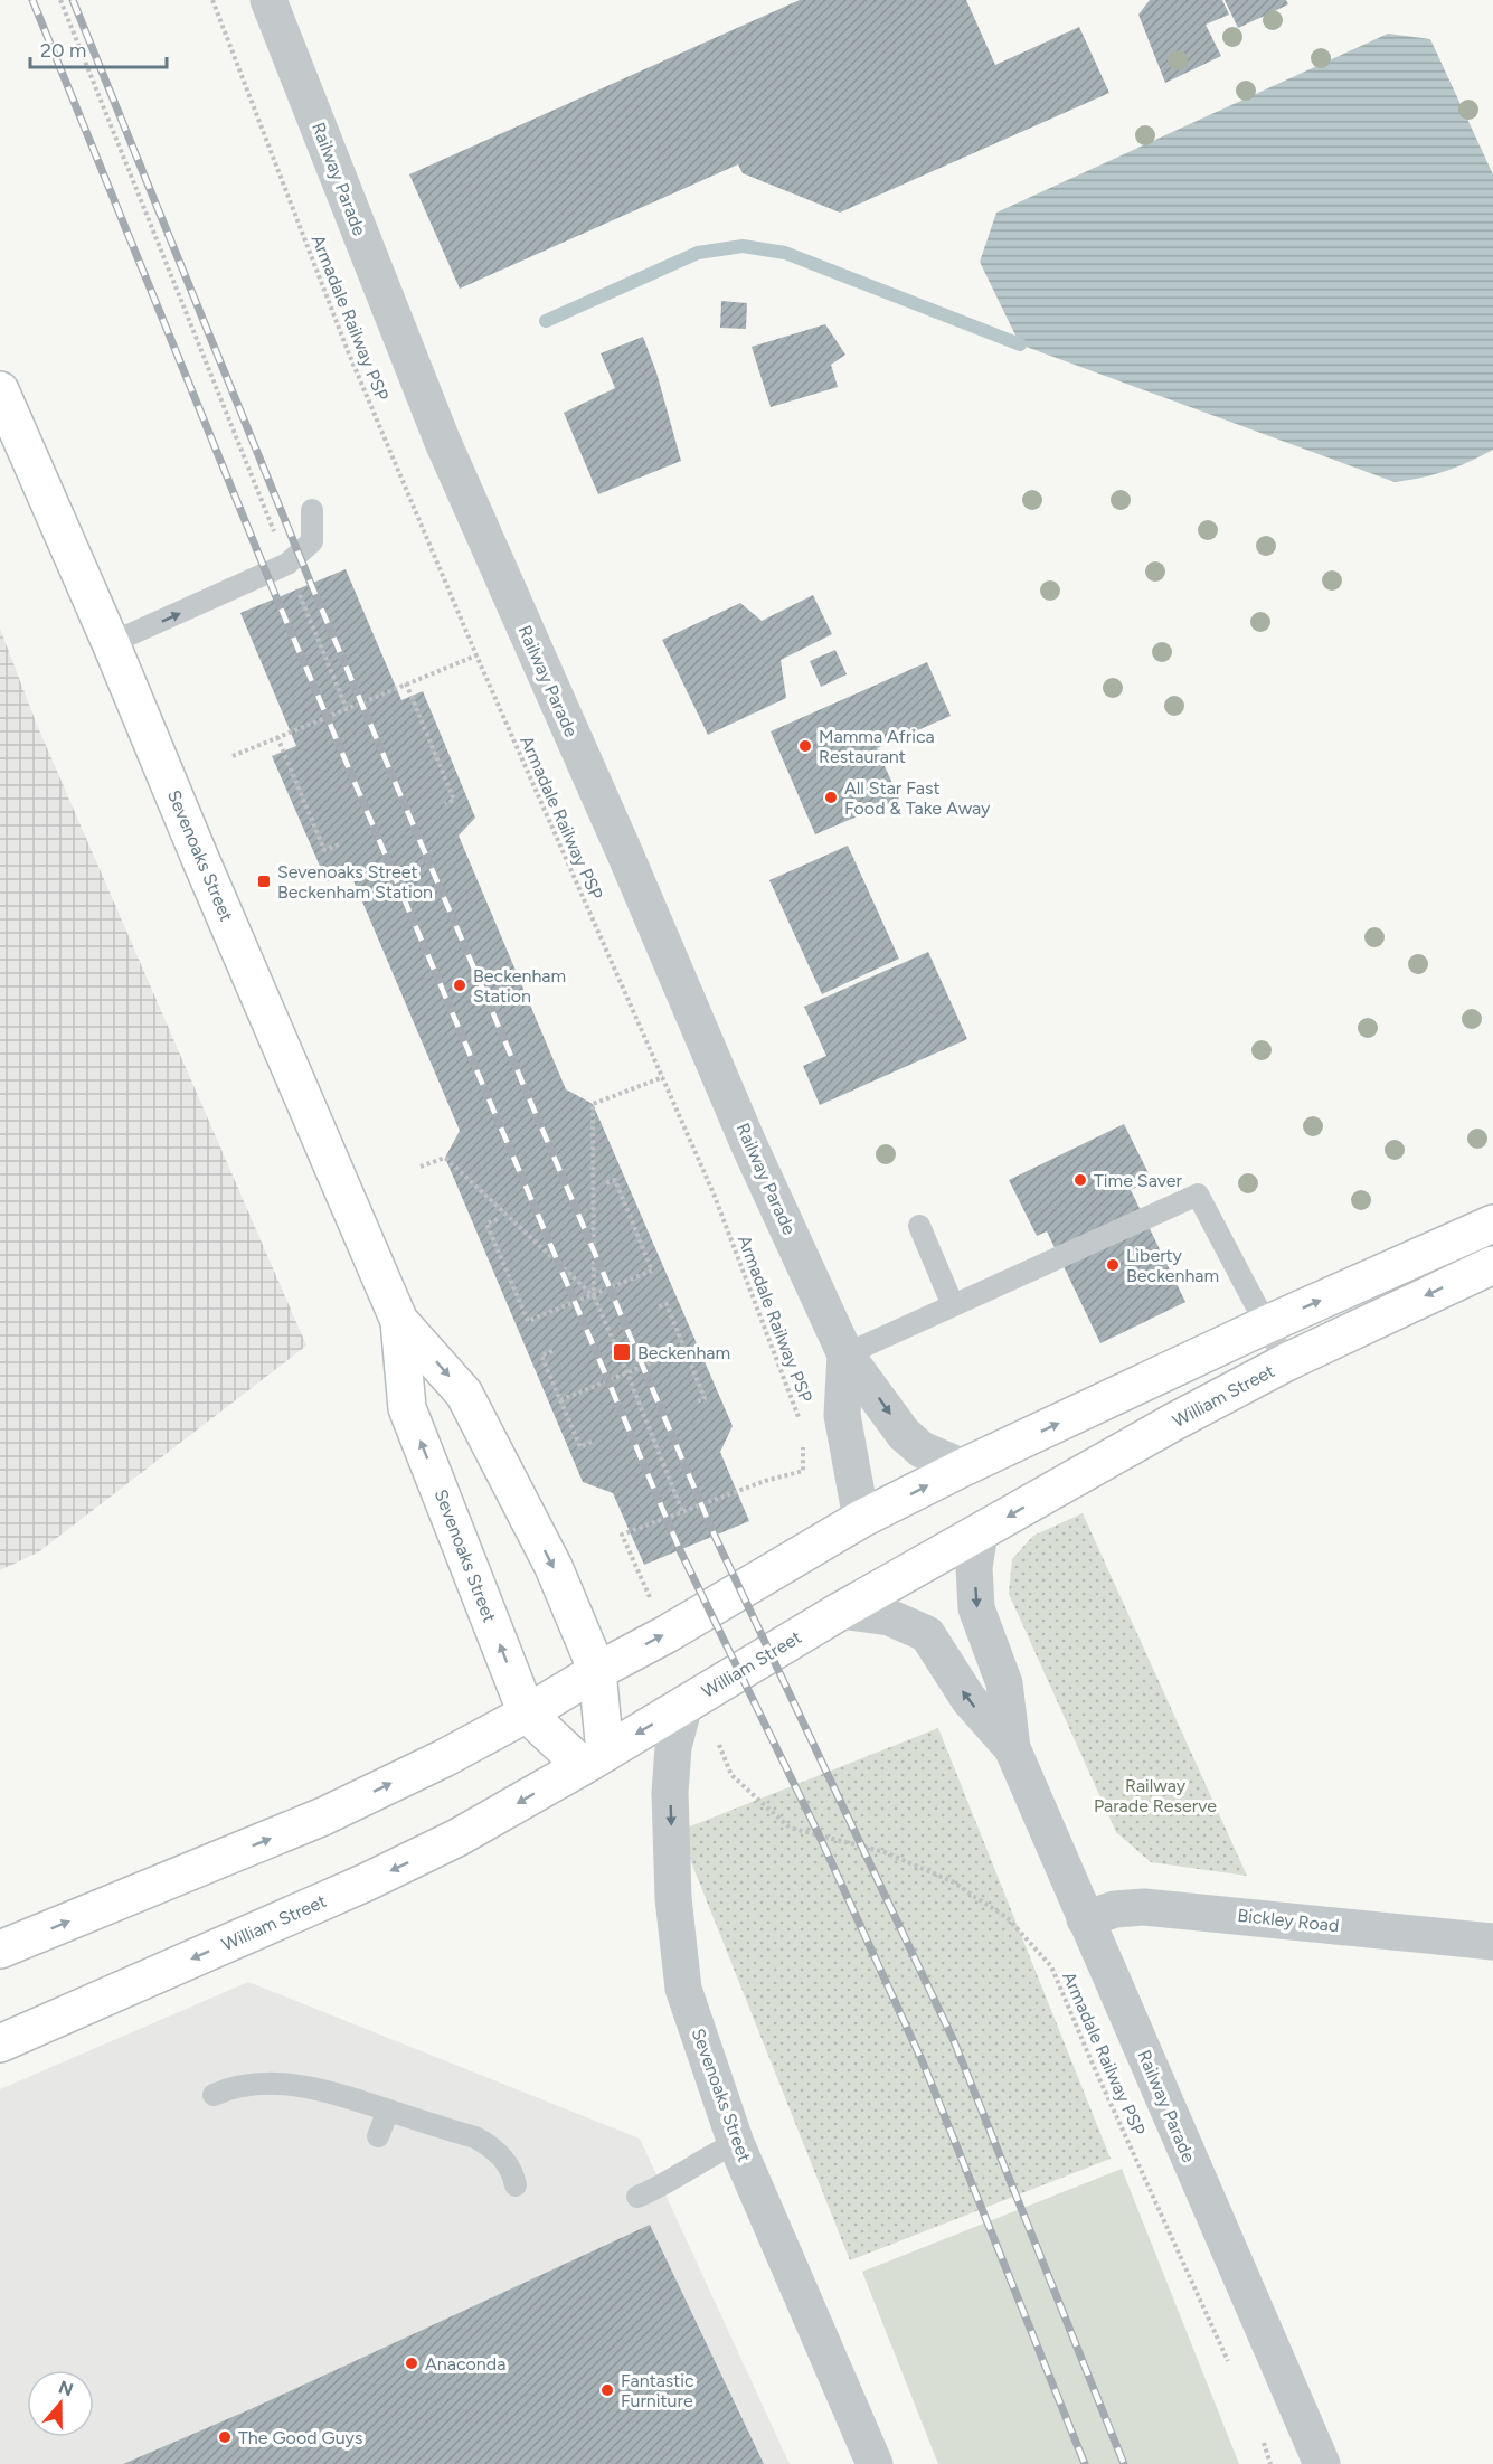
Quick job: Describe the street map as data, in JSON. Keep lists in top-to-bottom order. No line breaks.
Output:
{"streets":{"main road":["Sevenoaks Street","William Street"],"street":["Railway Parade","Bickley Road"],"path":["Armadale Railway PSP"]},"crossings":[["Railway Parade","William Street"],["Railway Parade","Bickley Road"],["Sevenoaks Street","William Street"]],"parks":["Railway Parade Reserve"],"places":{"other":["Mamma Africa Restaurant","All Star Fast Food & Take Away","Beckenham Station","Time Saver","Liberty Beckenham","Anaconda","Fantastic Furniture","The Good Guys"],"transit":["Sevenoaks Street Beckenham Station","Beckenham"]},"scale_bar":"20 m","north":"top"}
